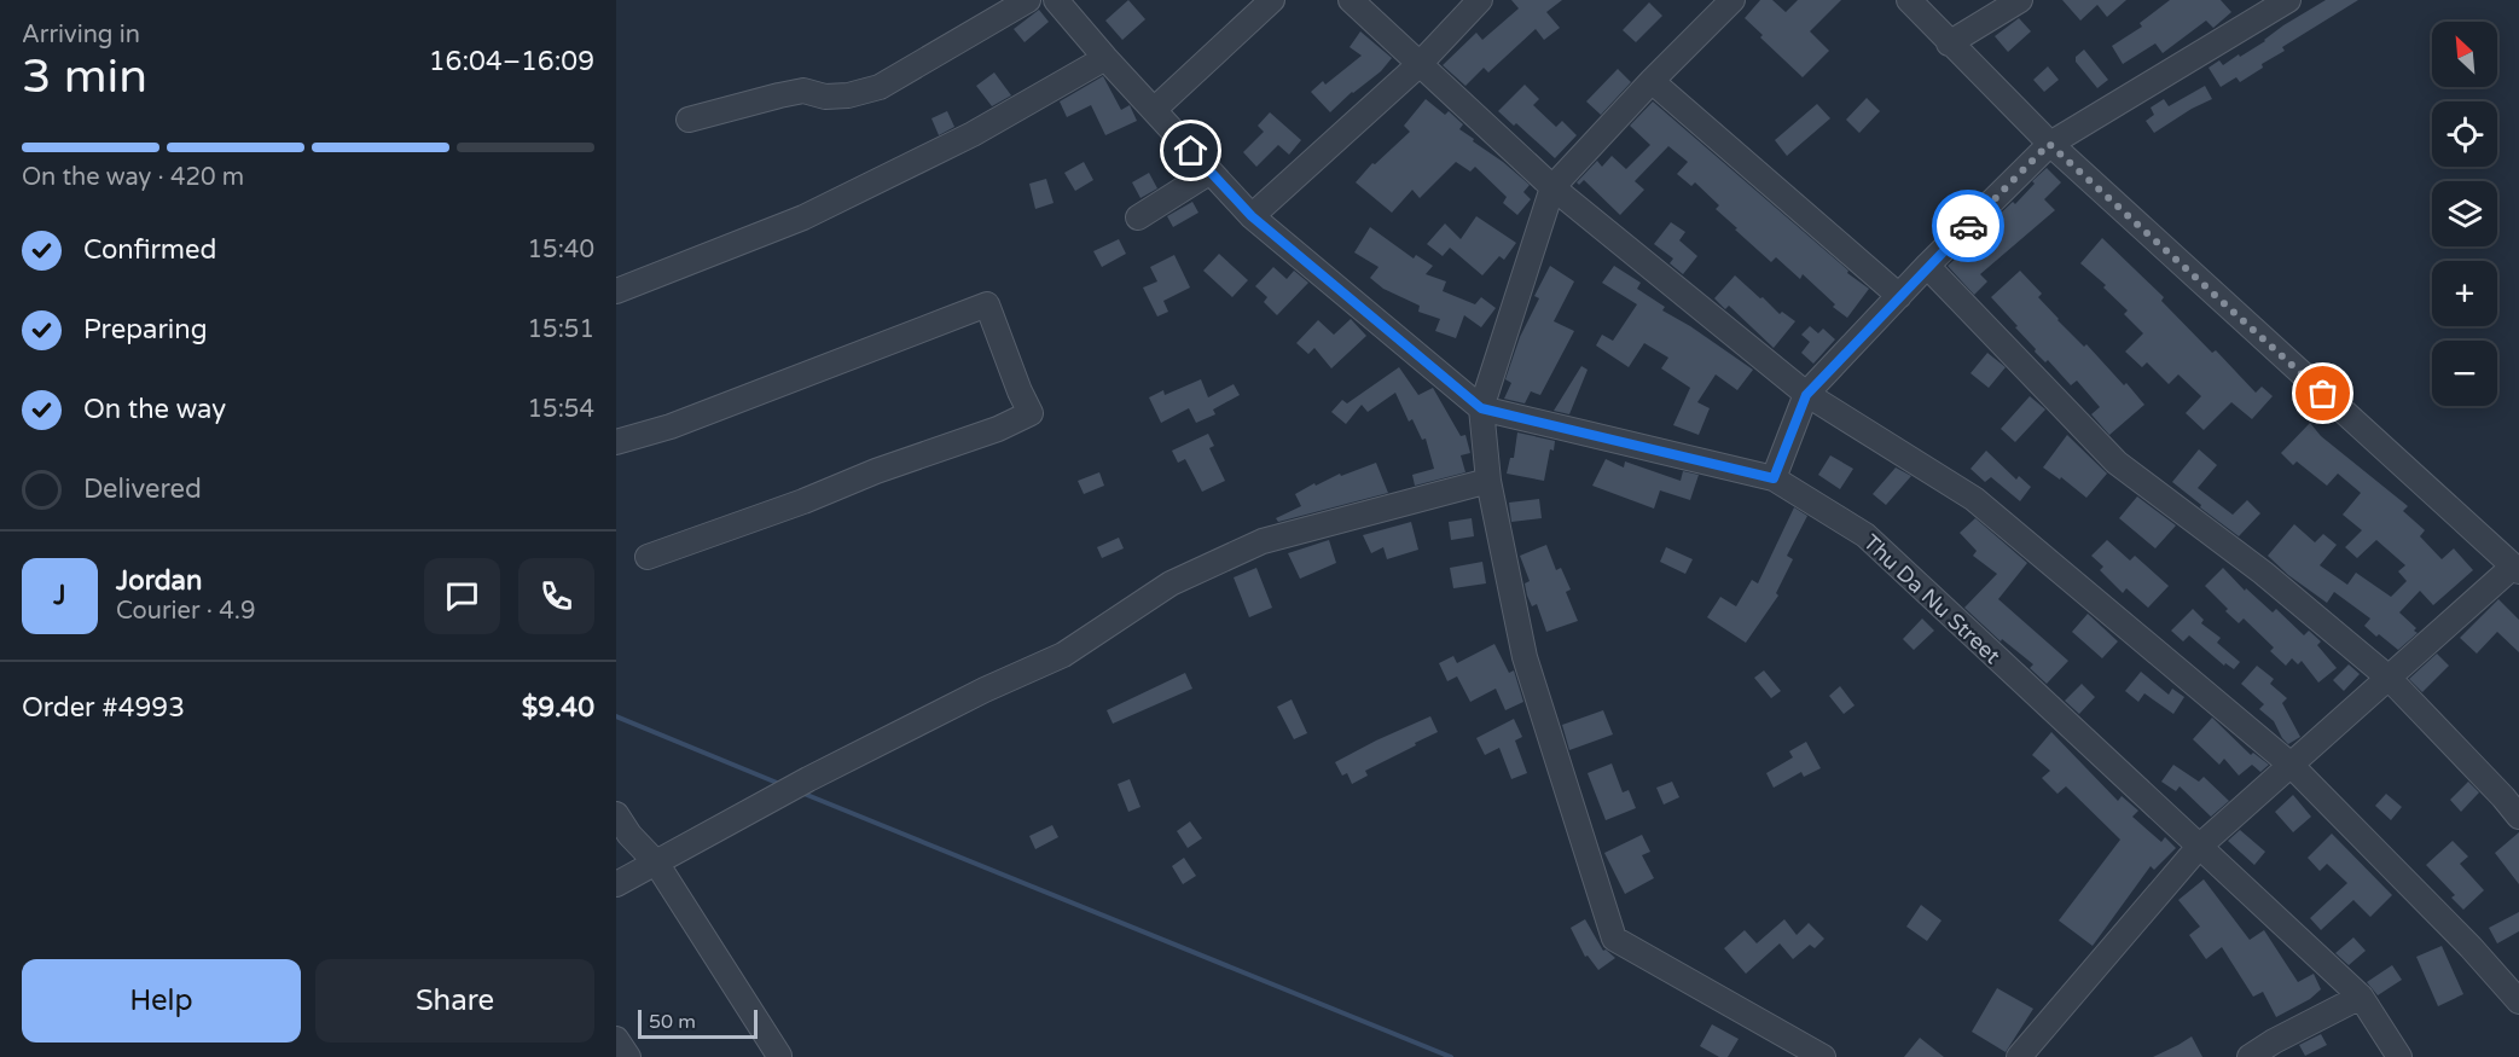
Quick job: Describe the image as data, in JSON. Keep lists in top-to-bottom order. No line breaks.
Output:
{"streets":{"street":["Thu Da Nu Street"]},"scale_bar":"50 m","north":"top left","page":{"heading":["3 min","Arriving in","16:04–16:09"],"panel":["Jordan","Courier · 4.9","Order #4993","$9.40"],"map_buttons":["+","−"],"bar":"On the way · 420 m","list":[["Confirmed","15:40"],["Preparing","15:51"],["On the way","15:54"],"Delivered"],"round":"J","buttons":["Help","Share"],"scale":"50 m"}}
